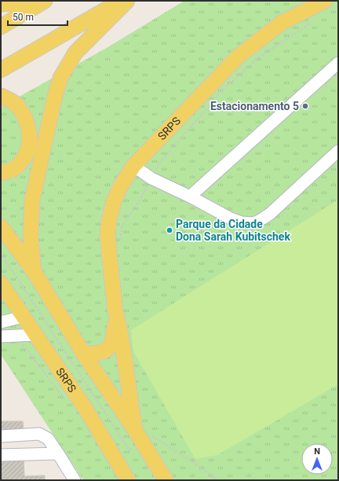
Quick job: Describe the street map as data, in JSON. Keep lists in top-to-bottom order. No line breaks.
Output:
{"streets":{"main road":["SRPS"]},"places":["Estacionamento 5","Parque da Cidade Dona Sarah Kubitschek"],"scale_bar":"50 m","north":"top"}
